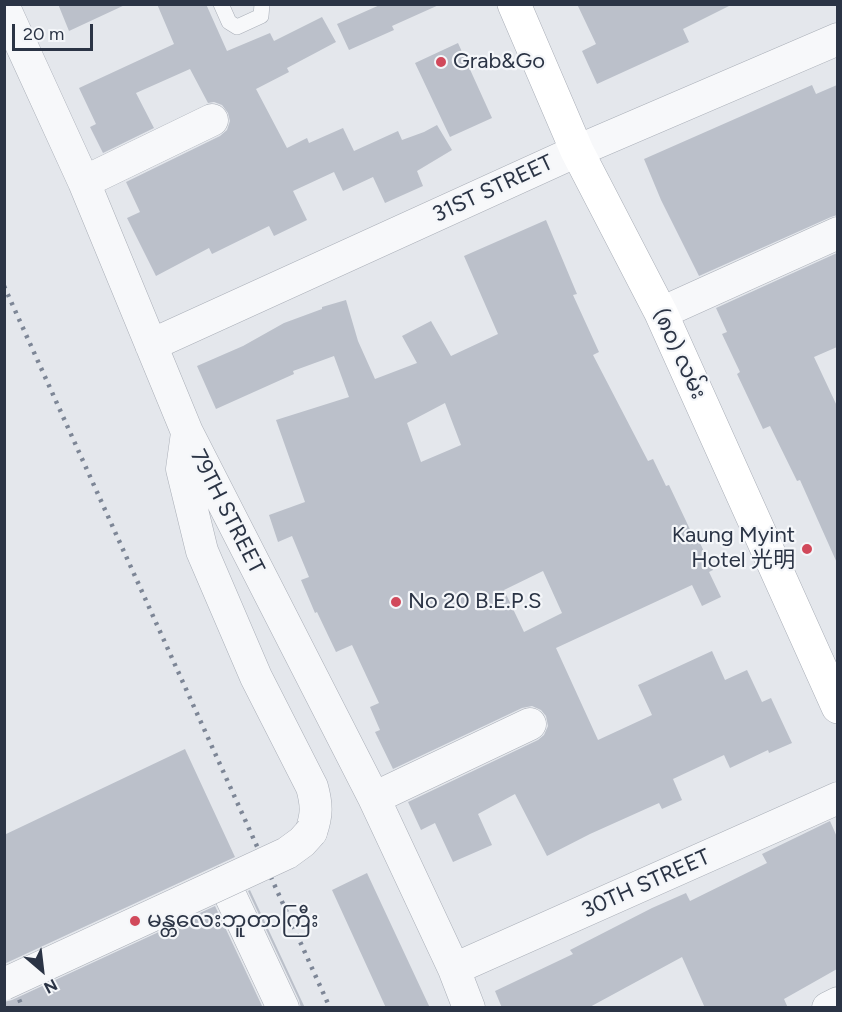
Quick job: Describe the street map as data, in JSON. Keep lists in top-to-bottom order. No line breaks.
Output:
{"streets":{"main road":["(၈၀) လမ်း"],"street":["31ST STREET","79TH STREET","30TH STREET"]},"crossings":[["31ST STREET","(၈၀) လမ်း"],["31ST STREET","79TH STREET"],["79TH STREET","30TH STREET"]],"places":["Grab&Go","Kaung Myint Hotel 光明","No 20 B.E.P.S","မန္တလေးဘူတာကြီး"],"scale_bar":"20 m","north":"bottom right"}
